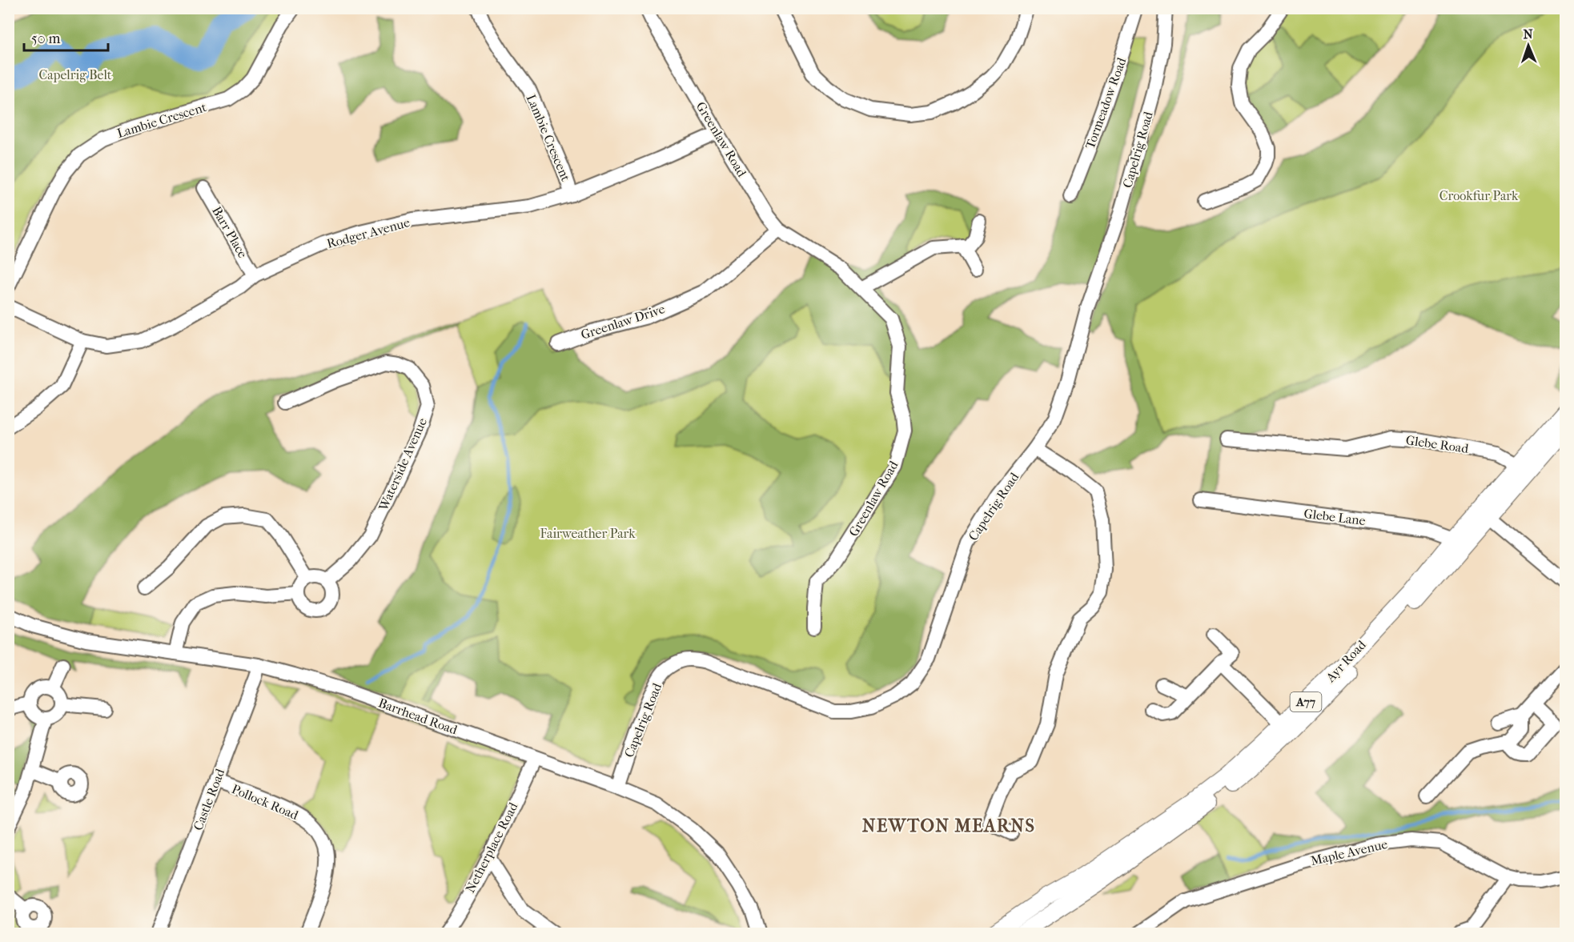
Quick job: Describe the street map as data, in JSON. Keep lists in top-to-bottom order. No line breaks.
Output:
{"streets":{"main road":["Ayr Road","A77"],"street":["Tormeadow Road","Lambie Crescent","Greenlaw Road","Capelrig Road","Barr Place","Rodger Avenue","Greenlaw Drive","Glebe Road","Waterside Avenue","Glebe Lane","Barrhead Road","Castle Road","Pollock Road","Netherplace Road","Maple Avenue"]},"crossings":[["Lambie Crescent","Rodger Avenue"],["Greenlaw Road","Rodger Avenue"],["Greenlaw Road","Greenlaw Drive"],["Capelrig Road","Barrhead Road"],["Barr Place","Rodger Avenue"],["Glebe Road","Ayr Road"],["Glebe Lane","Ayr Road"],["Barrhead Road","Castle Road"],["Barrhead Road","Netherplace Road"],["Castle Road","Pollock Road"]],"districts":["NEWTON MEARNS"],"parks":["Capelrig Belt","Crookfur Park","Fairweather Park"],"scale_bar":"50 m","north":"top"}
